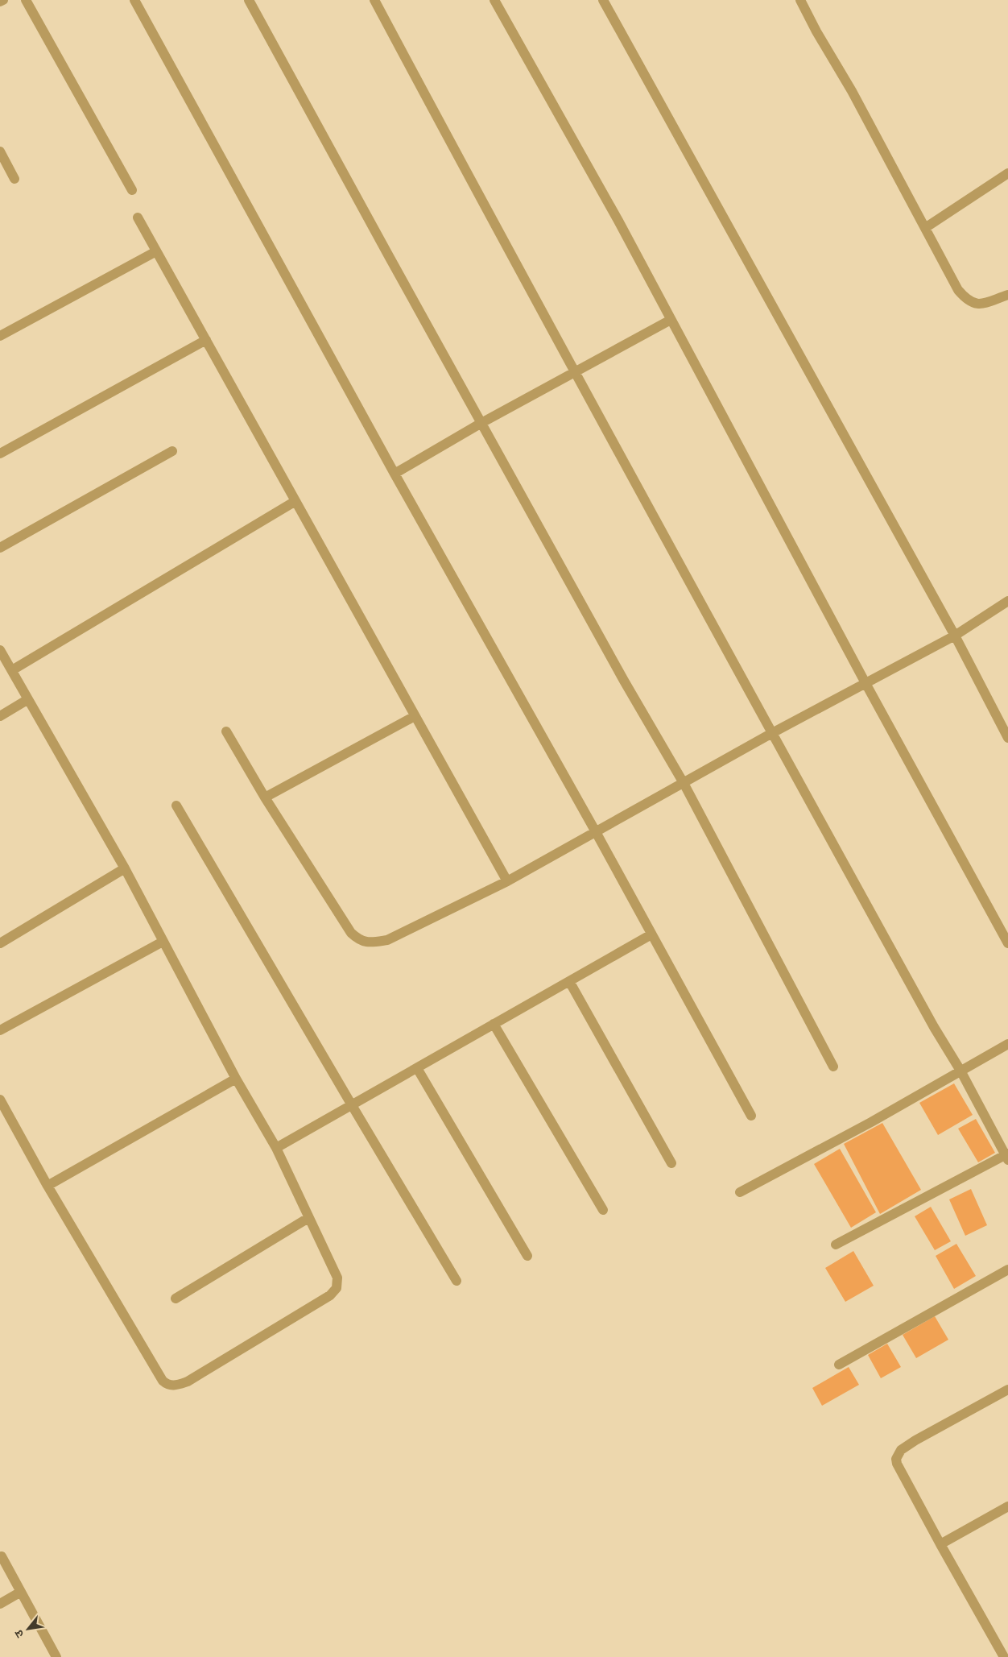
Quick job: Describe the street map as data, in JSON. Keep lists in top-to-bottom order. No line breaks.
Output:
{"north":"bottom left"}
